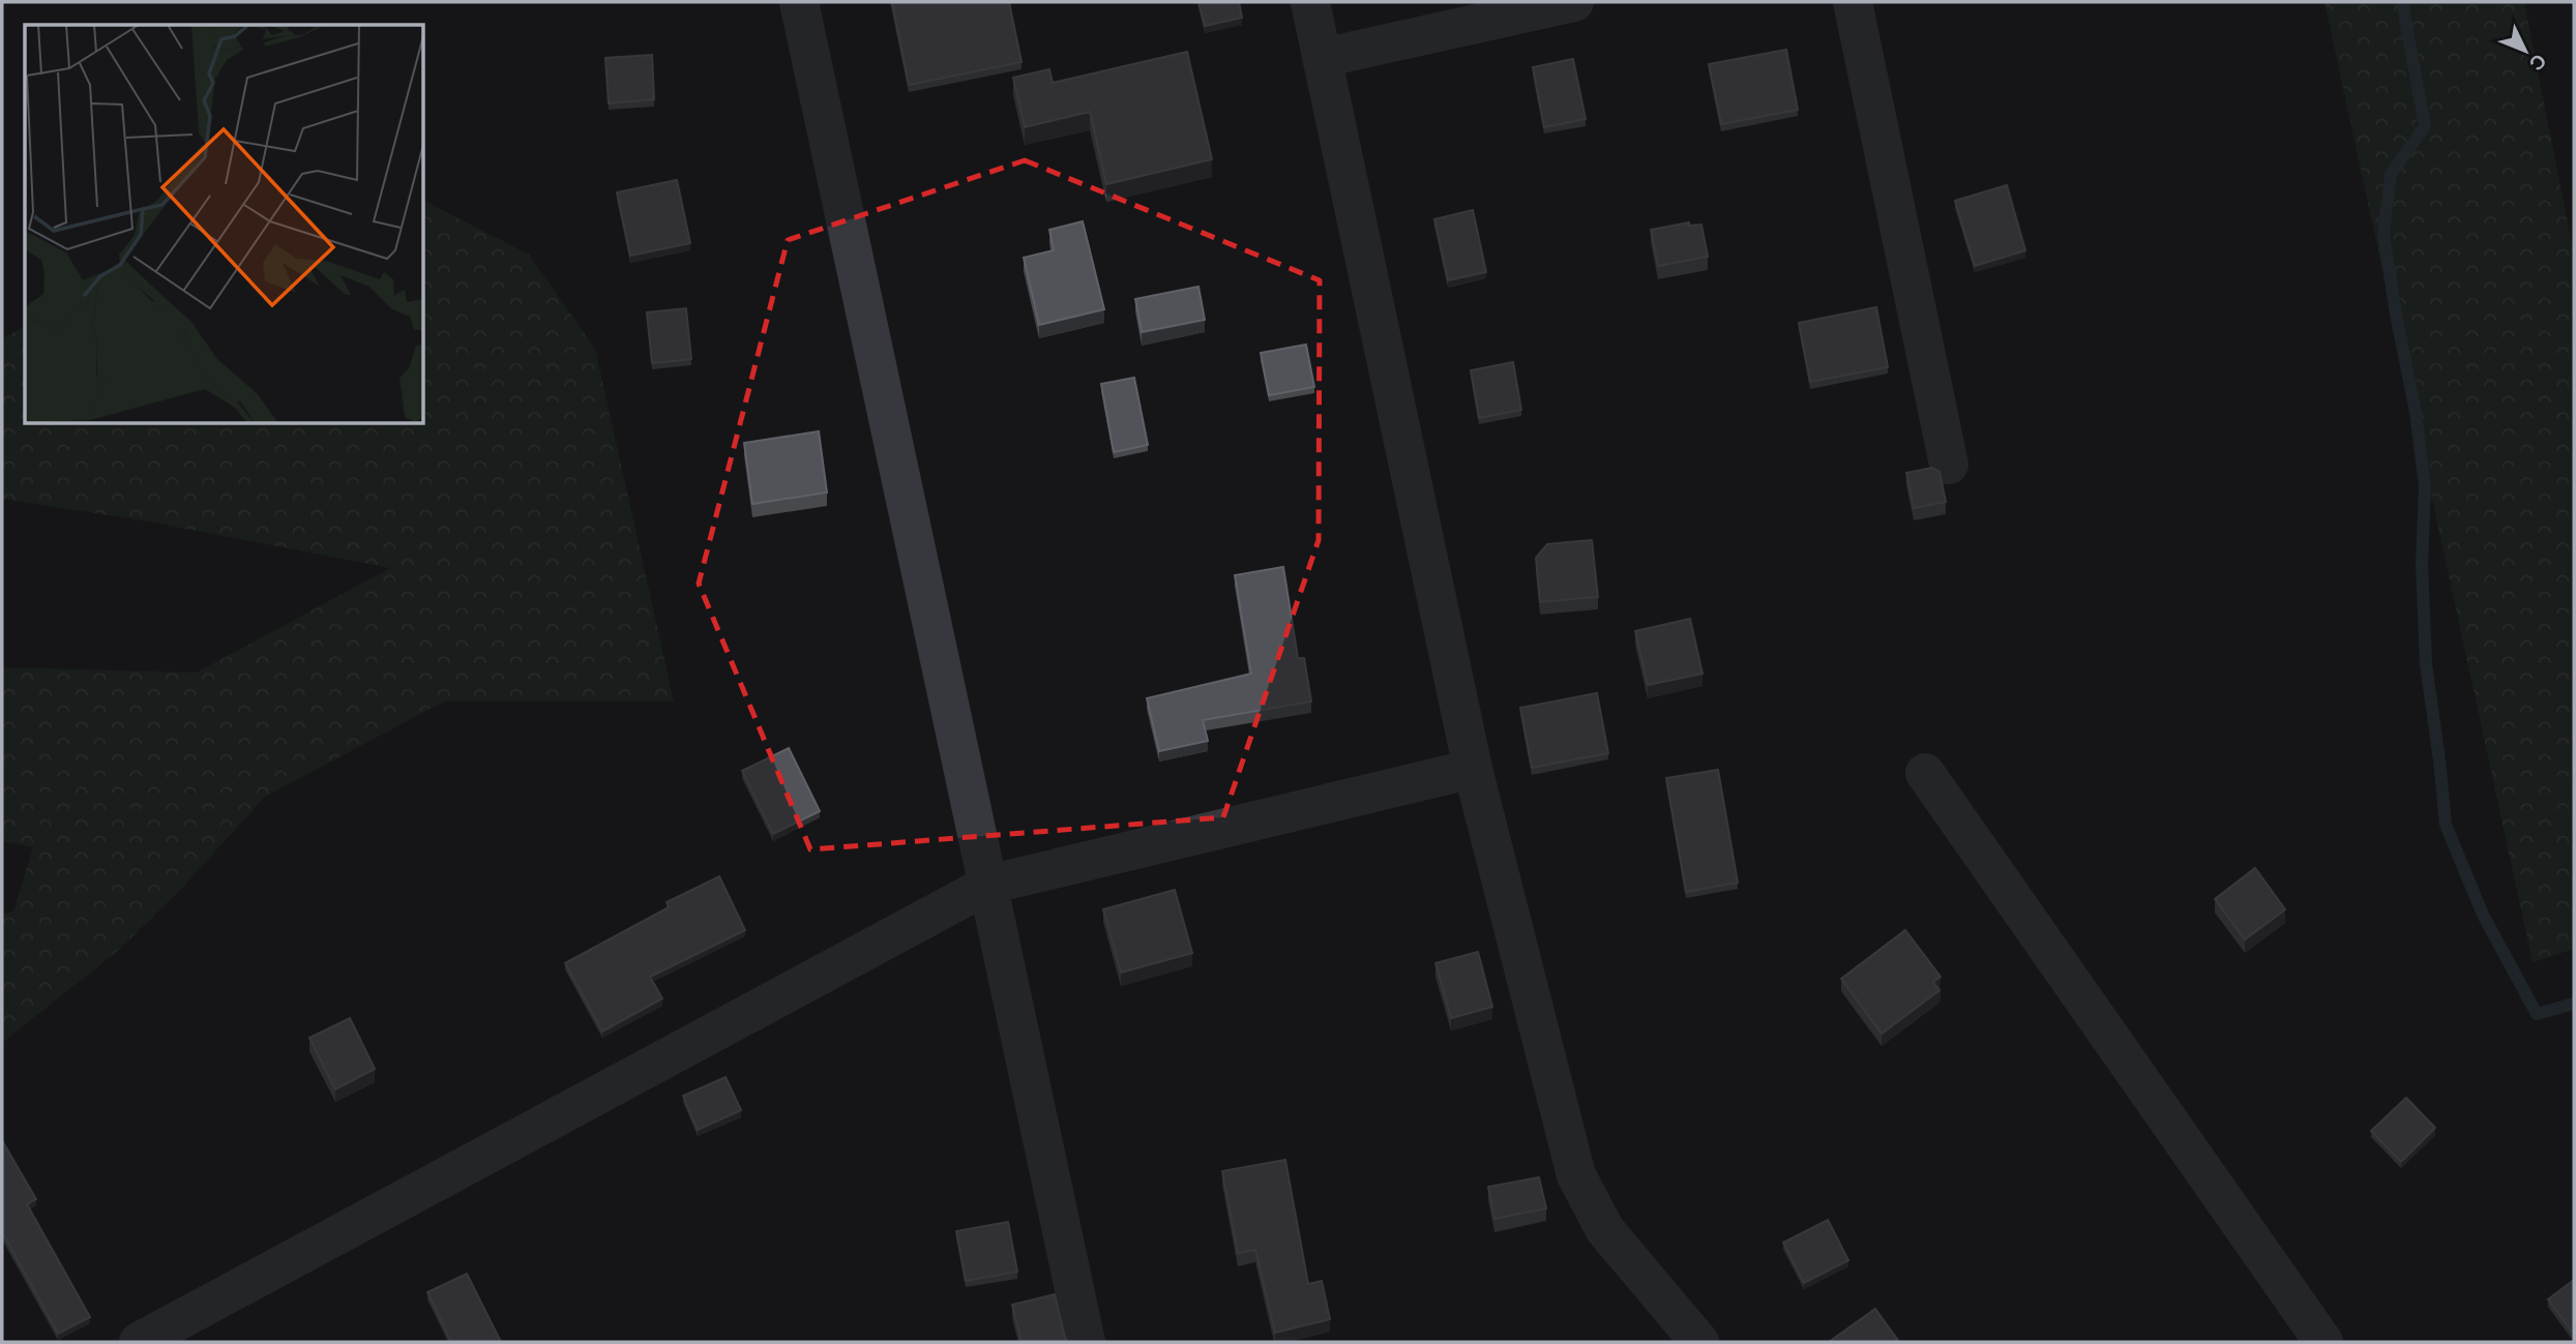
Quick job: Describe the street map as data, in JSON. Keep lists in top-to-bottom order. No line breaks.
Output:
{"north":"bottom right"}
